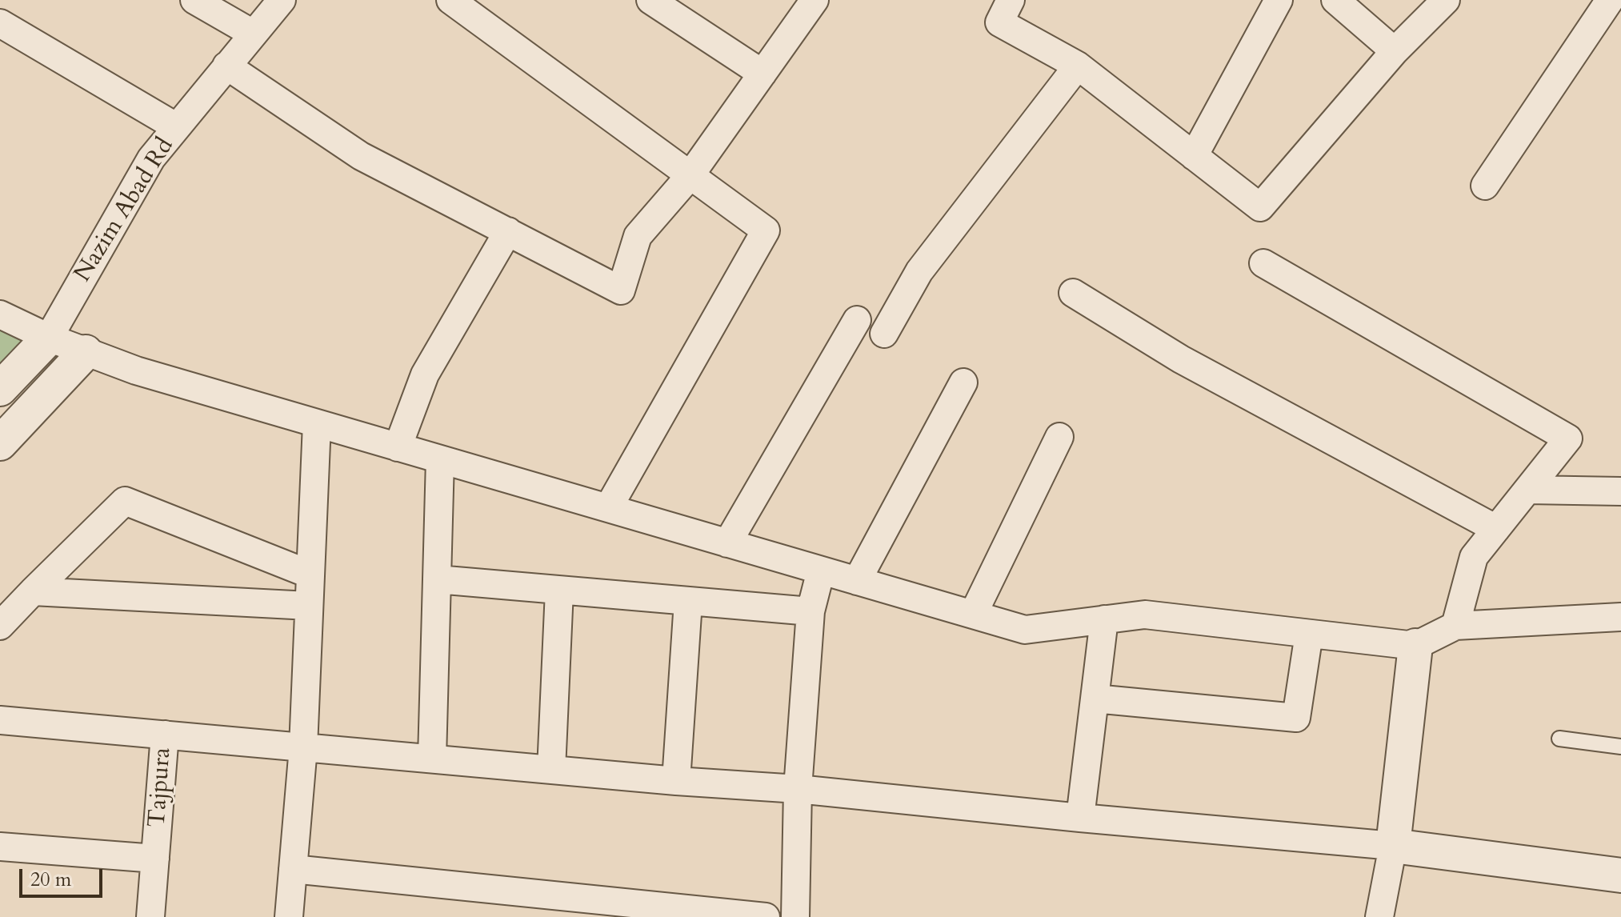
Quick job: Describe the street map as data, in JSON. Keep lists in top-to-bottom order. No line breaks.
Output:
{"streets":{"street":["Nazim Abad Rd","Tajpura"]},"scale_bar":"20 m"}
